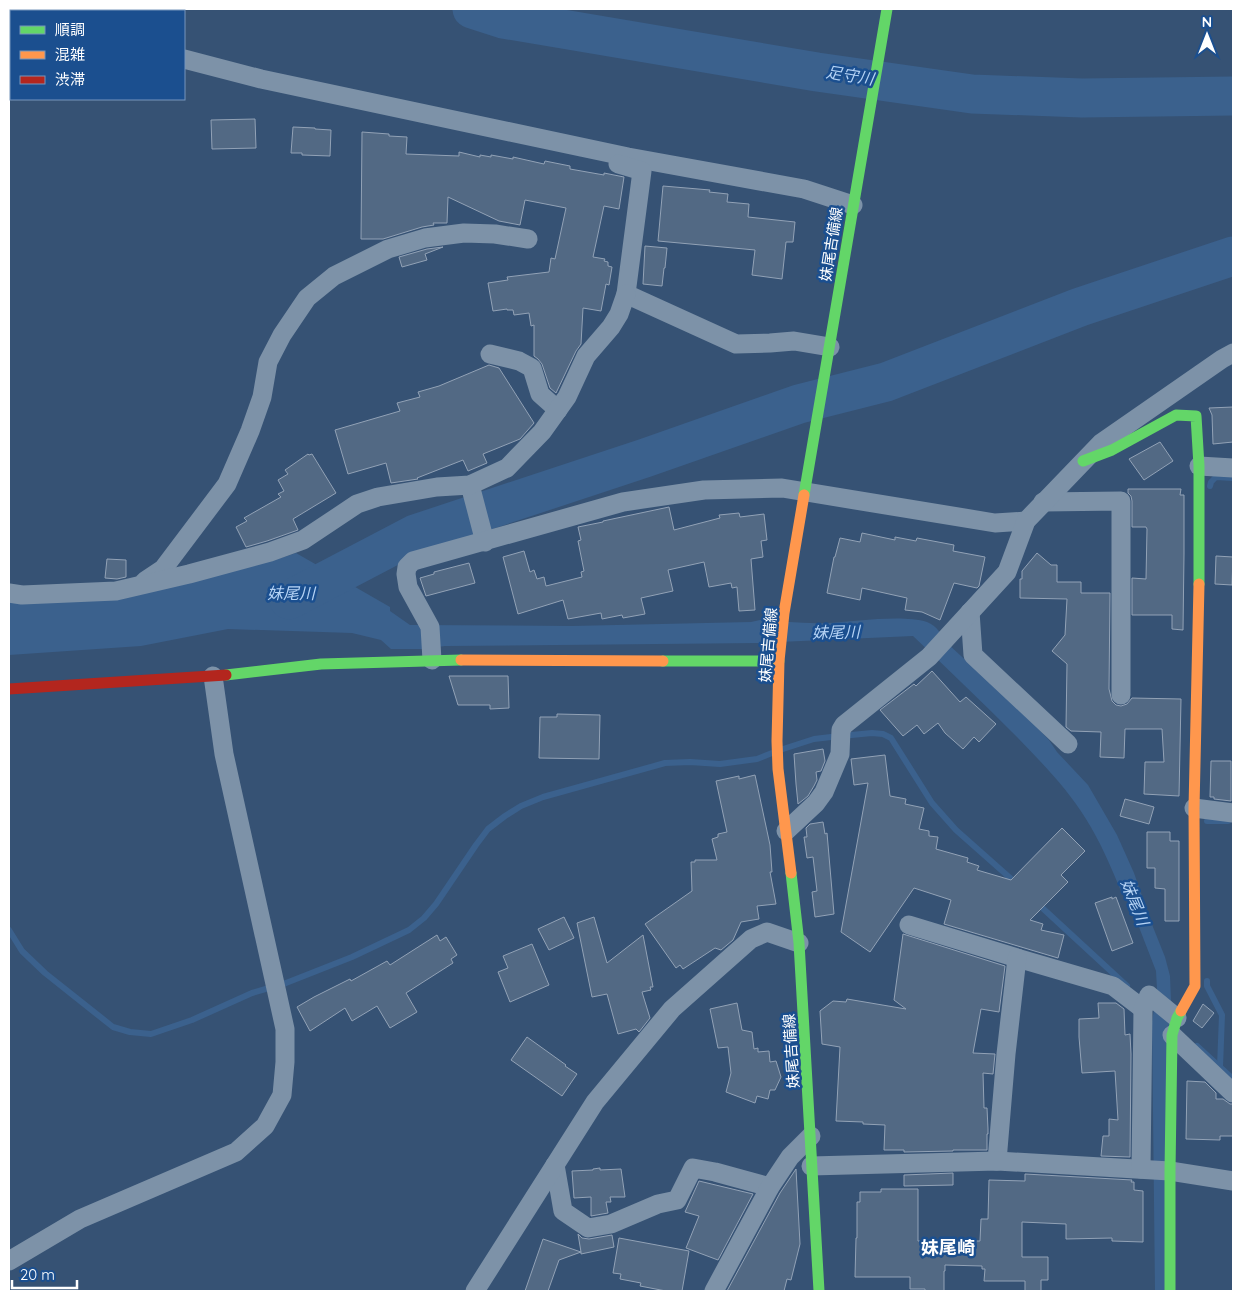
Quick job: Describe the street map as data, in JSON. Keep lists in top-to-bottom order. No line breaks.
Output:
{"streets":{"street":["妹尾吉備線"]},"districts":["妹尾崎"],"water":["足守川","妹尾川"],"legend":["順調","混雑","渋滞"],"scale_bar":"20 m","north":"top"}
